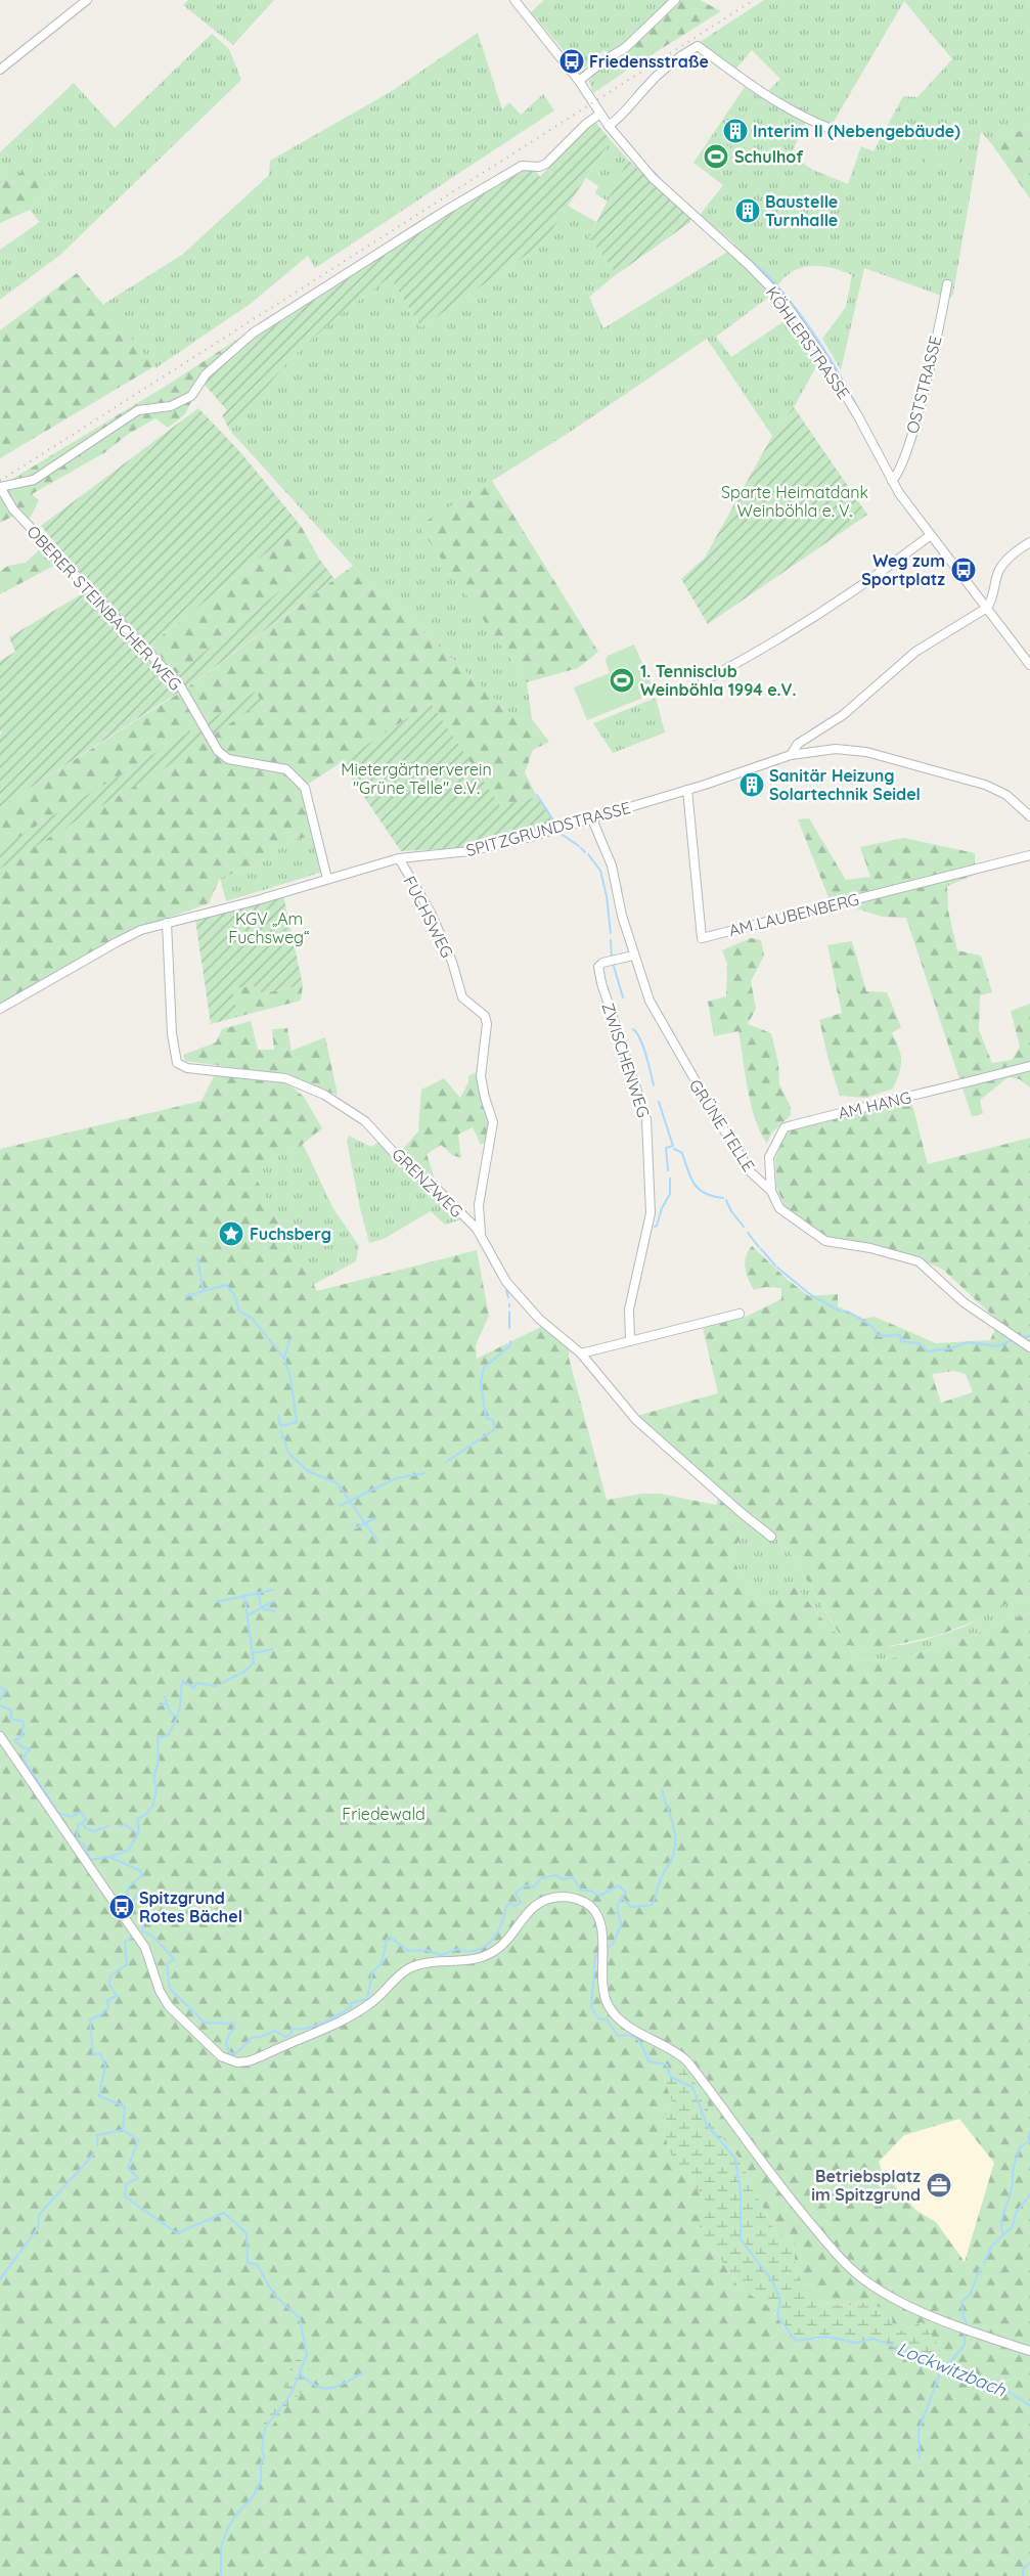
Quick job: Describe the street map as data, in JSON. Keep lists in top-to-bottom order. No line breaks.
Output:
{"streets":{"street":["KÖHLERSTRASSE","OSTSTRASSE","OBERER STEINBACHER WEG","SPITZGRUNDSTRASSE","AM LAUBENBERG","FUCHSWEG","ZWISCHENWEG","AM HANG","GRÜNE TELLE","GRENZWEG"]},"crossings":[["KÖHLERSTRASSE","OSTSTRASSE"],["KÖHLERSTRASSE","SPITZGRUNDSTRASSE"],["OBERER STEINBACHER WEG","SPITZGRUNDSTRASSE"],["SPITZGRUNDSTRASSE","AM LAUBENBERG"],["SPITZGRUNDSTRASSE","FUCHSWEG"],["SPITZGRUNDSTRASSE","GRÜNE TELLE"],["SPITZGRUNDSTRASSE","GRENZWEG"],["FUCHSWEG","GRENZWEG"],["ZWISCHENWEG","GRÜNE TELLE"],["AM HANG","GRÜNE TELLE"]],"water":["Lockwitzbach"],"parks":["Sparte Heimatdank Weinböhla e. V.","Mietergärtnerverein \"Grüne Telle\" e.V.","KGV „Am Fuchsweg“","Friedewald"],"places":{"bus stop":["Friedensstraße","Weg zum Sportplatz","Spitzgrund Rotes Bächel"],"building":["Interim II (Nebengebäude)","Baustelle Turnhalle","Sanitär Heizung Solartechnik Seidel"],"sports":["Schulhof","1. Tennisclub Weinböhla 1994 e.V."],"place":["Fuchsberg"],"office":["Betriebsplatz im Spitzgrund"]}}
